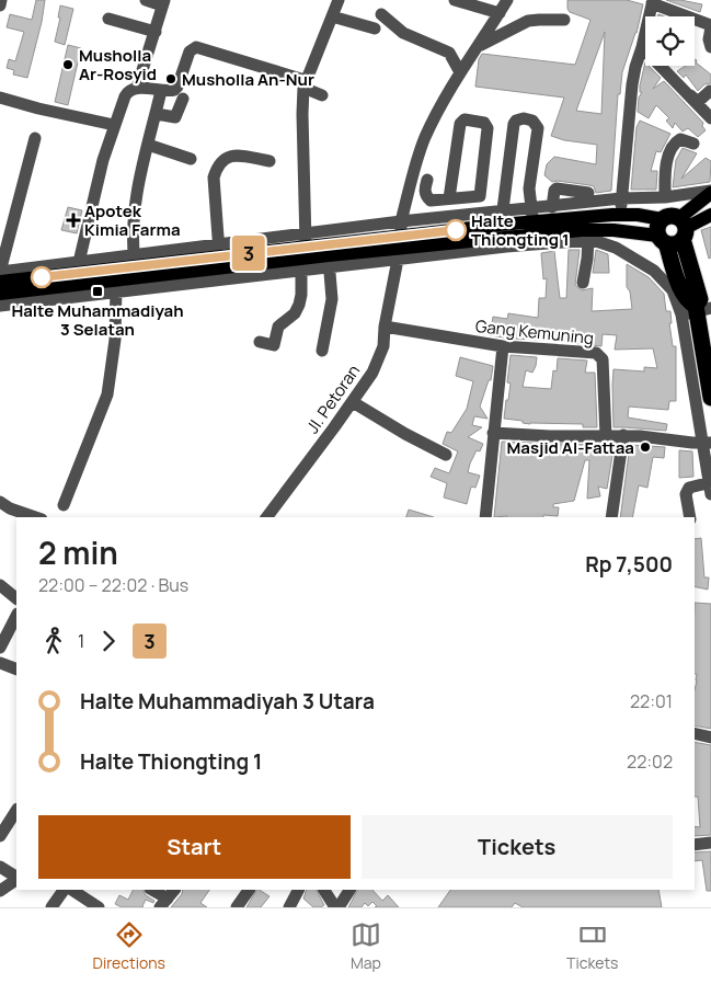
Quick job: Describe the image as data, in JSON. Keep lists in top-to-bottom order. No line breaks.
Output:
{"streets":{"street":["Gang Kemuning","Jl. Petoran"]},"crossings":[["Gang Kemuning","Jl. Petoran"]],"places":{"other":["Musholla Ar-Rosyid","Musholla An-Nur","Halte Thiongting 1","Masjid Al-Fattaa"],"health":["Apotek Kimia Farma"],"transit":["Halte Muhammadiyah 3 Selatan"]},"lines":["bus line 3"],"page":{"on_map":"3","heading":["2 min","22:00 – 22:02 · Bus","Rp 7,500"],"legs":["1","3"],"list":[{"name":"Halte Muhammadiyah 3 Utara","value":"22:01"},{"name":"Halte Thiongting 1","value":"22:02"}],"buttons":["Start","Tickets"],"tabs":["Directions","Map","Tickets"]}}
